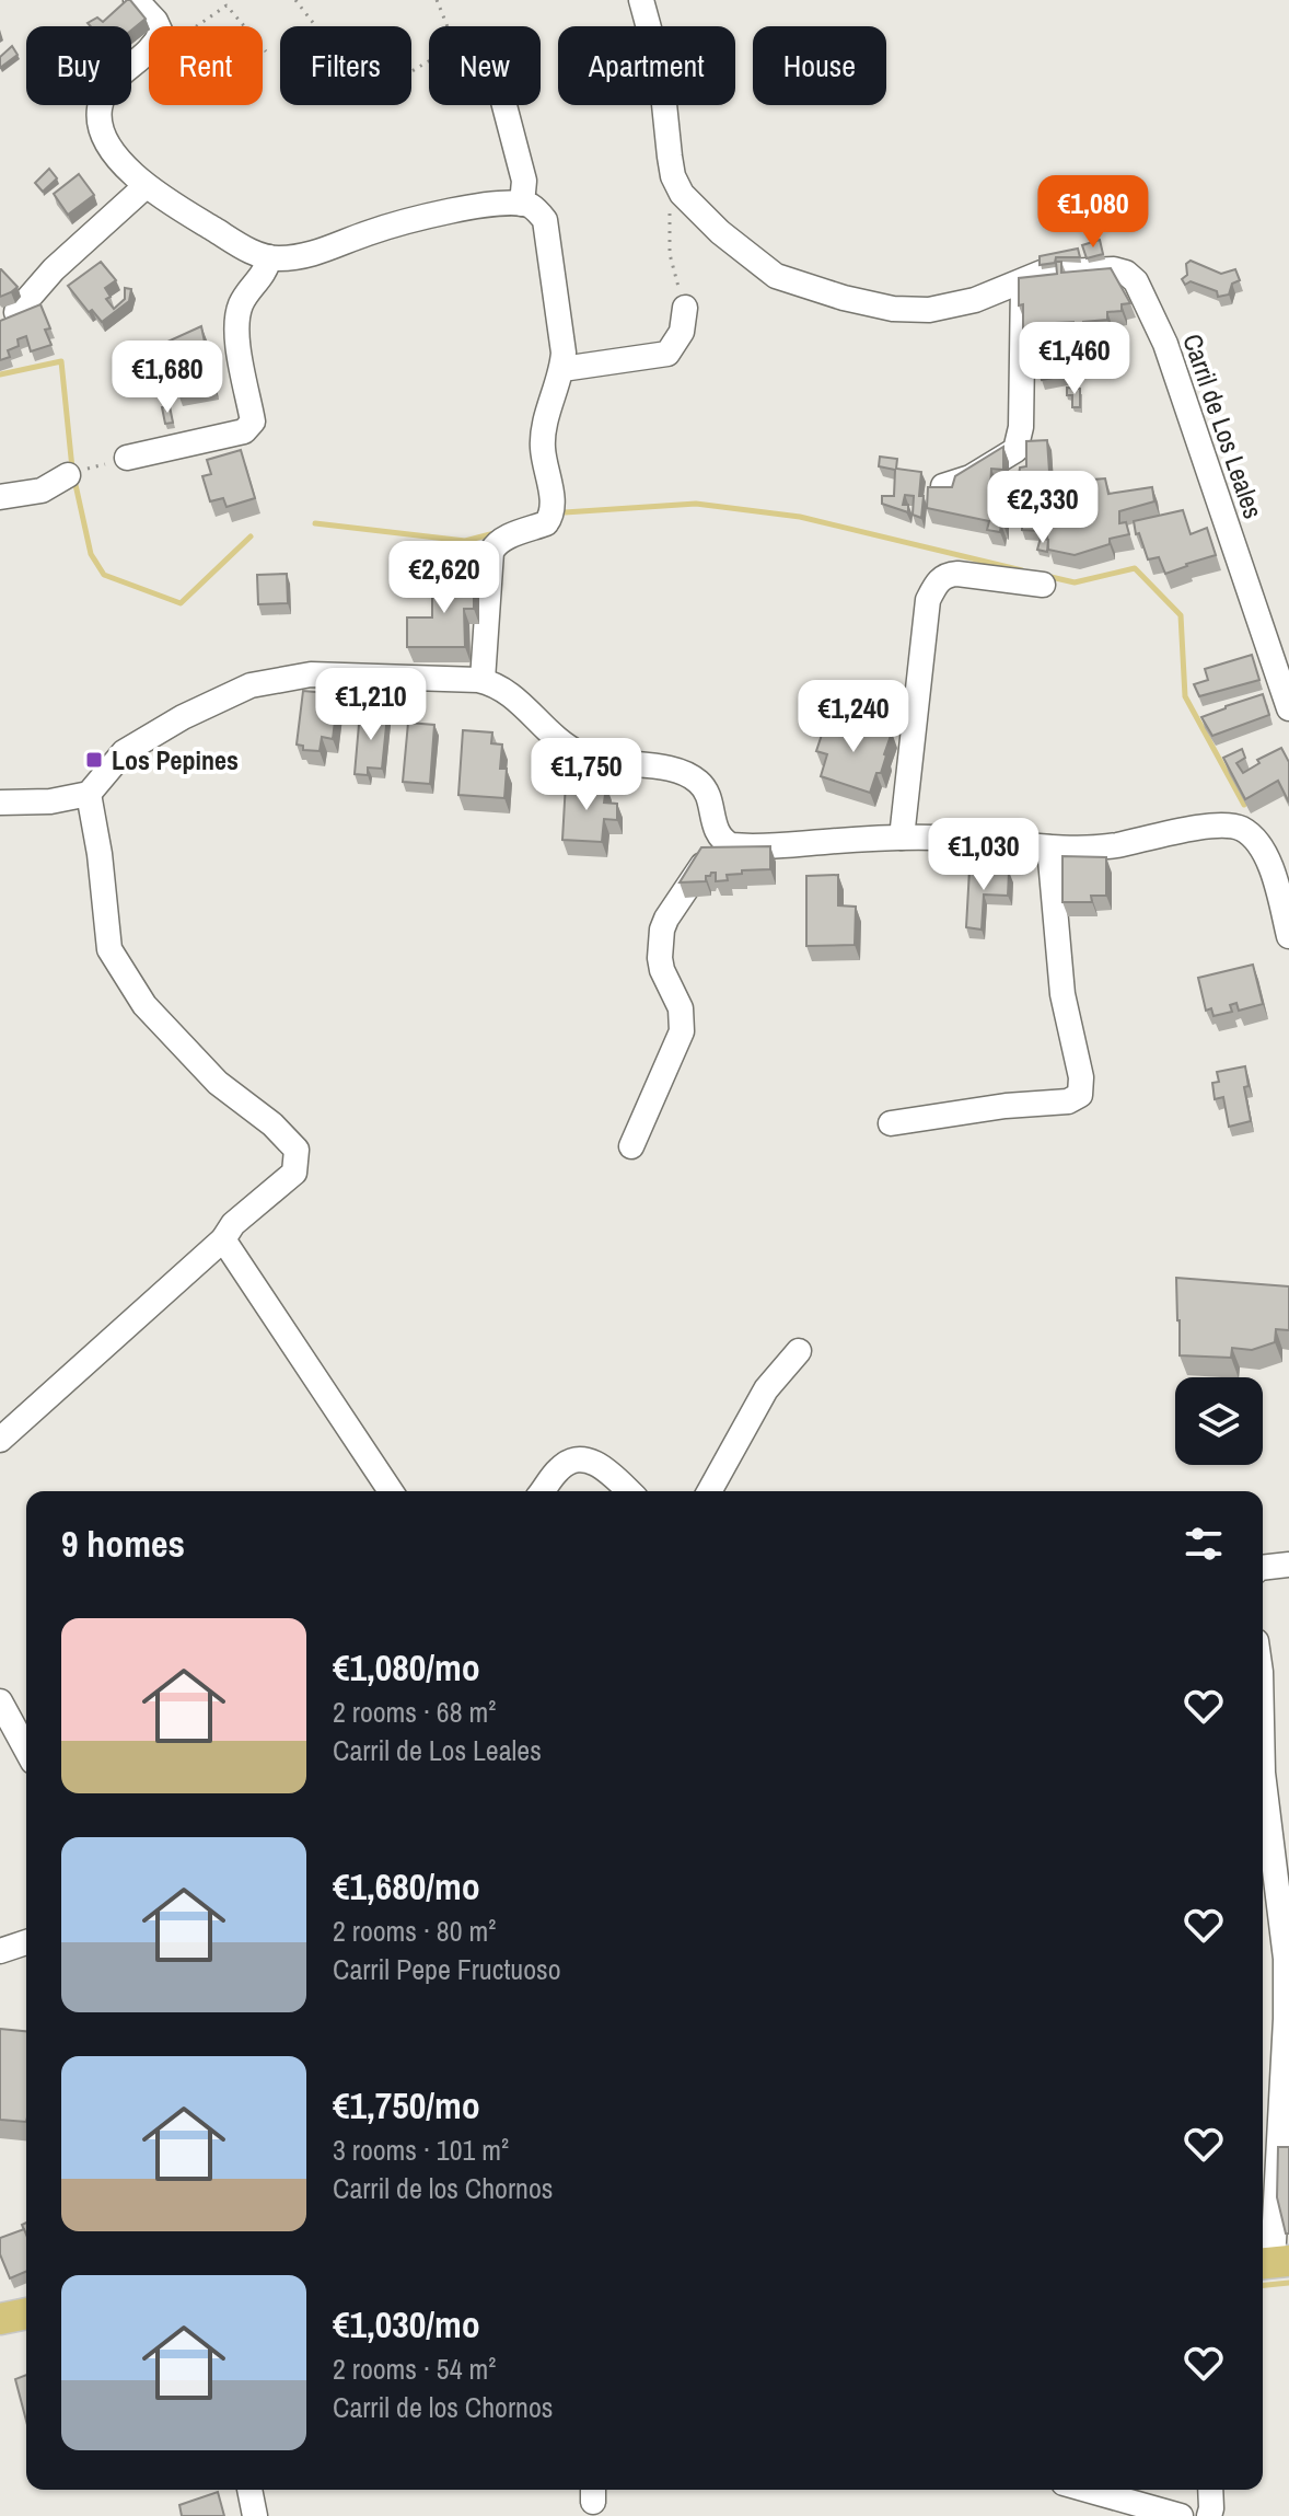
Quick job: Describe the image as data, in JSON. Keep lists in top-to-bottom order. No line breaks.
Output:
{"streets":{"street":["Carril de Los Leales"]},"places":{"transit":["Los Pepines"]},"page":{"chip":["Buy","Rent","Filters","New","Apartment","House"],"price":["€1,080","€1,460","€1,680","€2,330","€2,620","€1,210","€1,240","€1,750","€1,030"],"heading":"9 homes","list":[{"name":"€1,080/mo","note":"2 rooms · 68 m² · Carril de Los Leales"},{"name":"€1,680/mo","note":"2 rooms · 80 m² · Carril Pepe Fructuoso"},{"name":"€1,750/mo","note":"3 rooms · 101 m² · Carril de los Chornos"},{"name":"€1,030/mo","note":"2 rooms · 54 m² · Carril de los Chornos"}]}}
